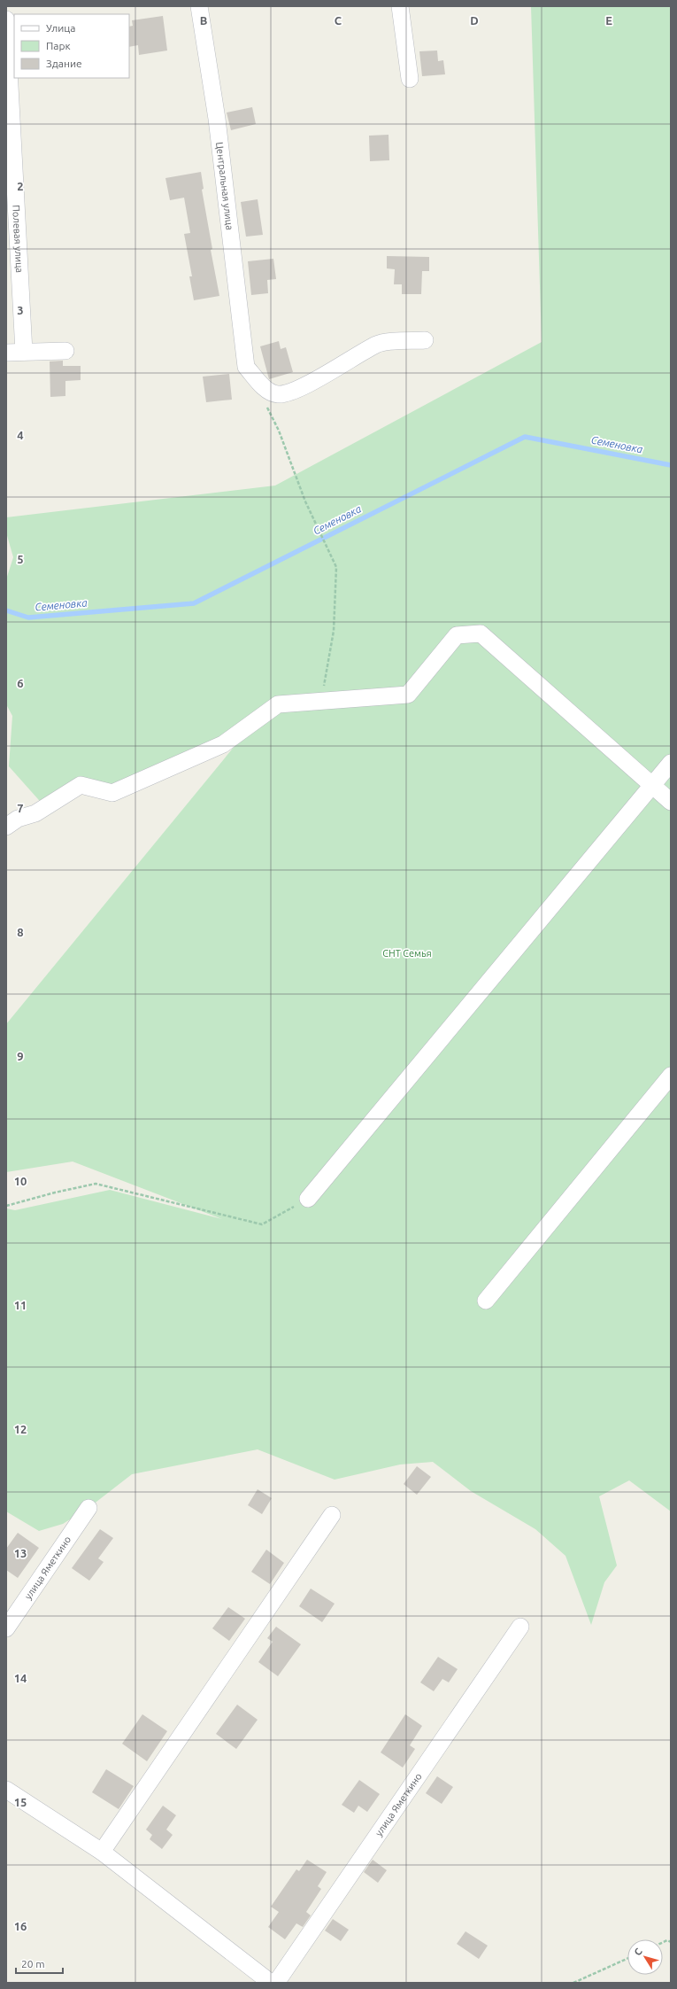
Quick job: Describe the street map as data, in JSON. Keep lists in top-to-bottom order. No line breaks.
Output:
{"streets":{"street":["Центральная улица","Полевая улица","улица Яметкино"]},"water":["Семеновка"],"parks":["СНТ Семья"],"legend":["Улица","Парк","Здание"],"scale_bar":"20 m","north":"top left","grid":{"columns":["B","C","D","E"],"rows":["2","3","4","5","6","7","8","9","10","11","12","13","14","15","16"]}}
